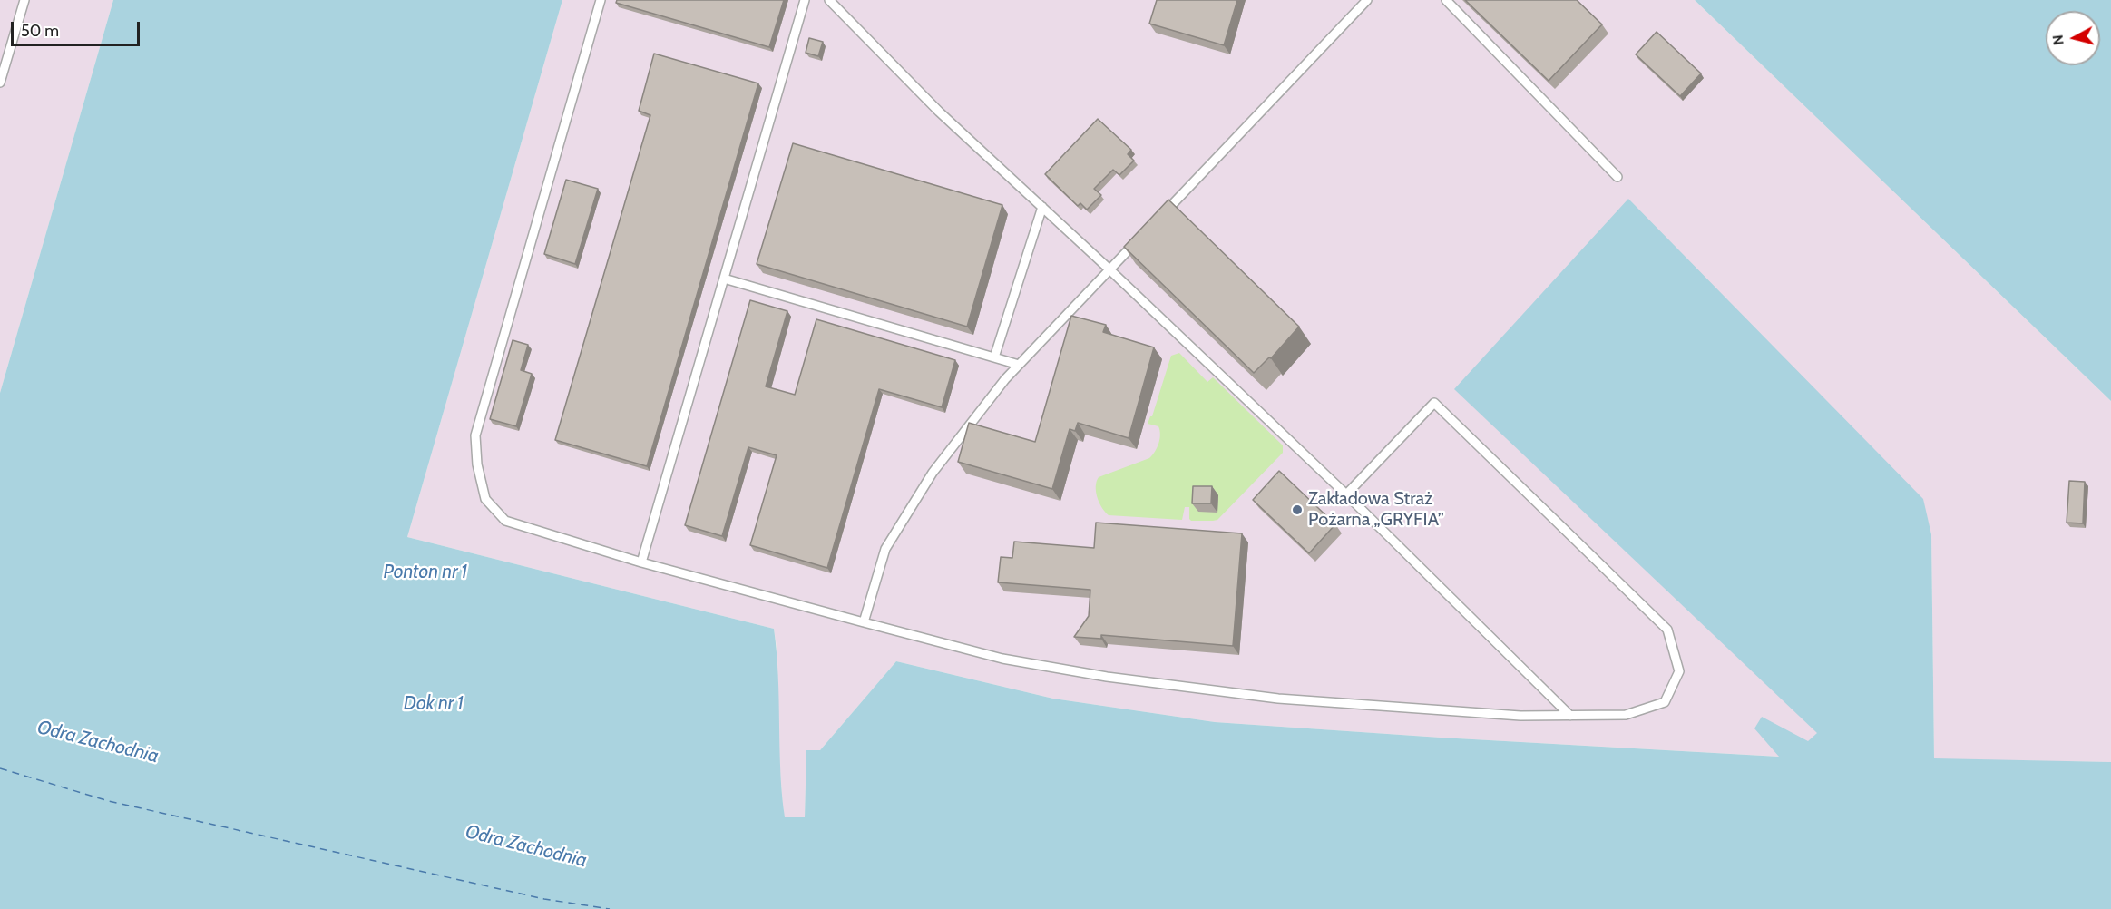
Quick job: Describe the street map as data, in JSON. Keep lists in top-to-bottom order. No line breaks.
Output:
{"water":["Ponton nr 1","Dok nr 1","Odra Zachodnia"],"places":["Zakładowa Straż Pożarna „GRYFIA”"],"scale_bar":"50 m","north":"left"}
